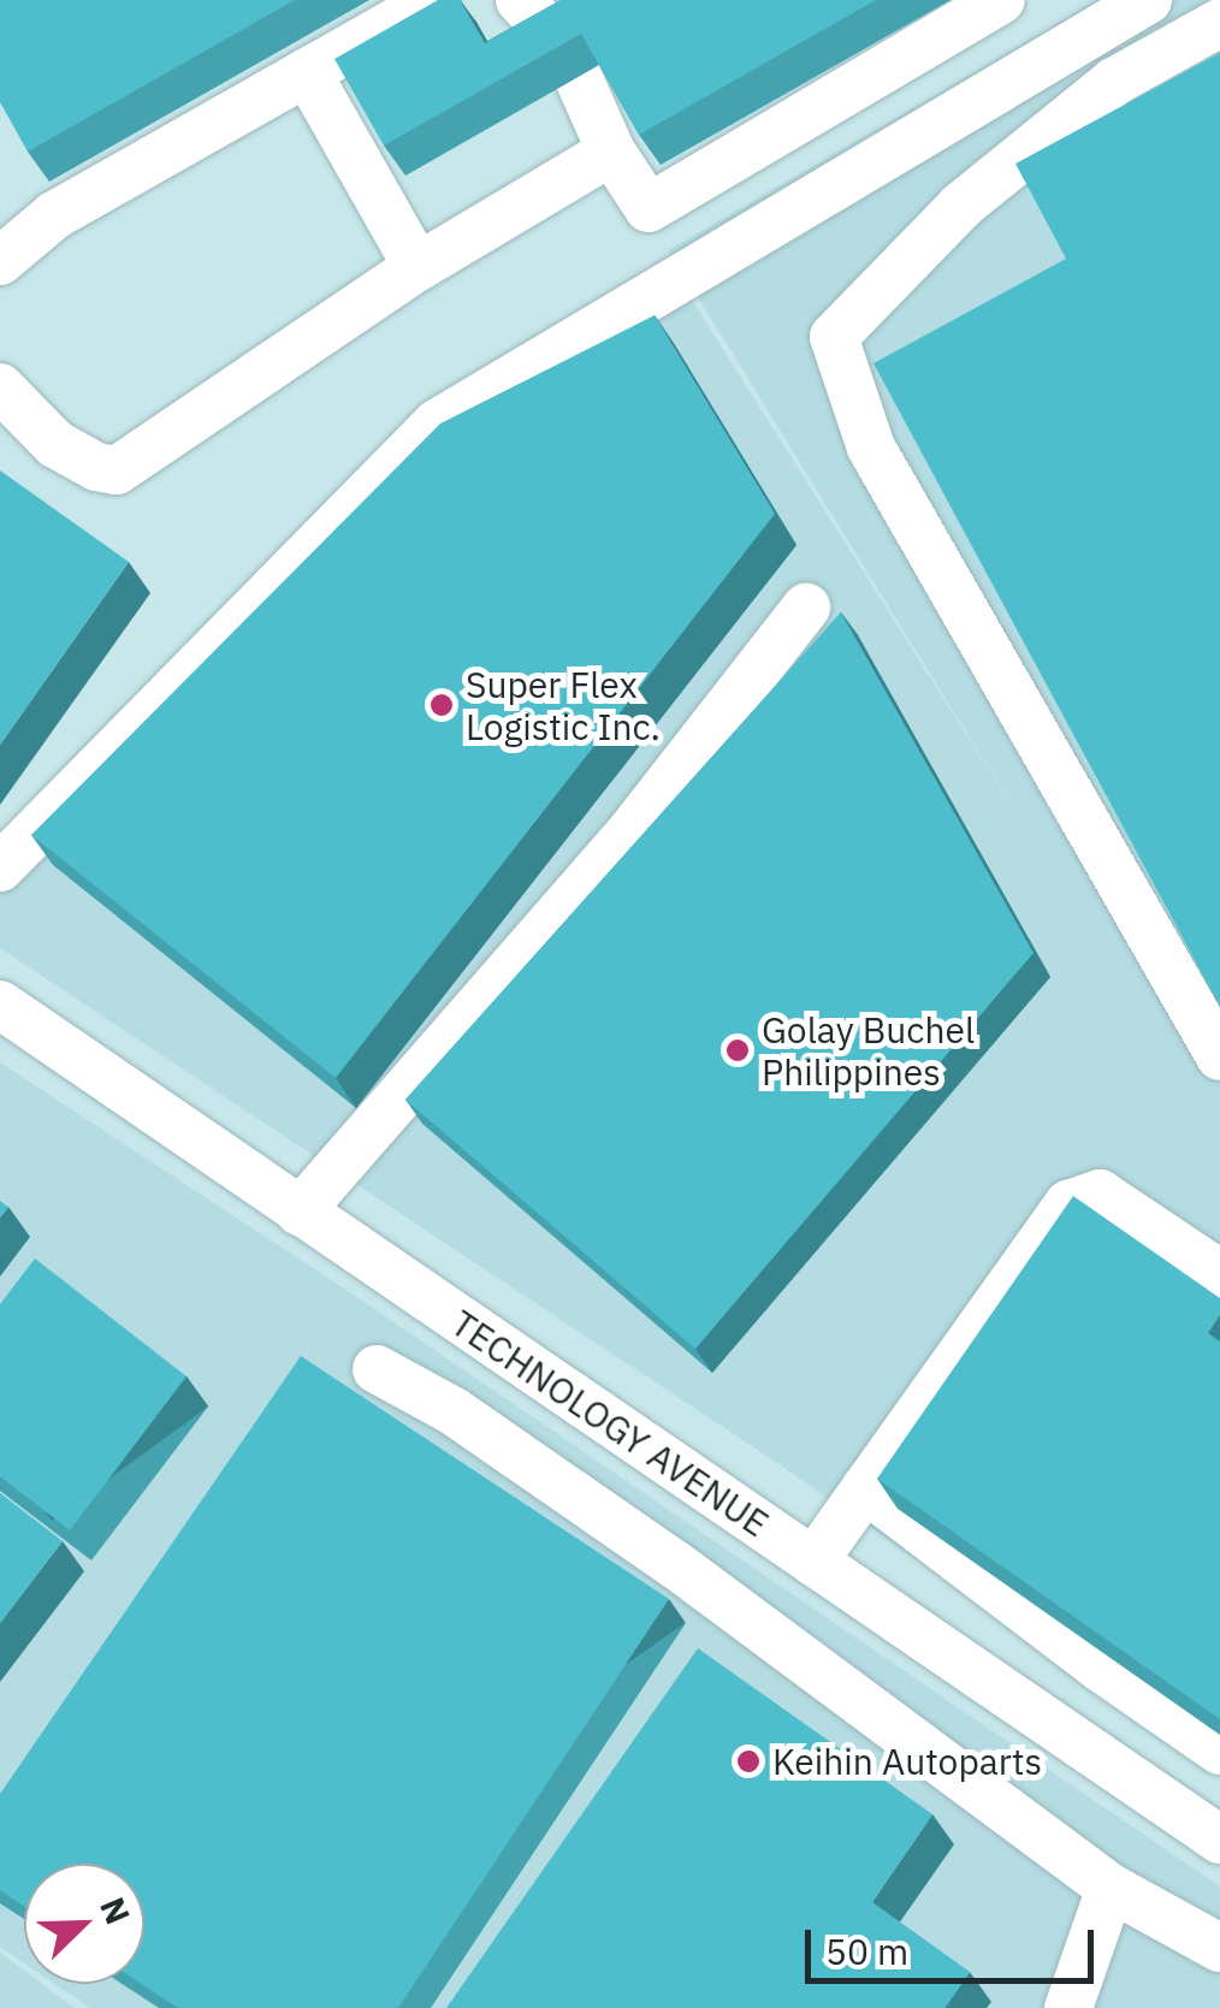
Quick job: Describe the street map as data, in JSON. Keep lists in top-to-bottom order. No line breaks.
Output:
{"streets":{"street":["TECHNOLOGY AVENUE"]},"places":["Super Flex Logistic Inc.","Golay Buchel Philippines","Keihin Autoparts"],"scale_bar":"50 m","north":"top right"}
